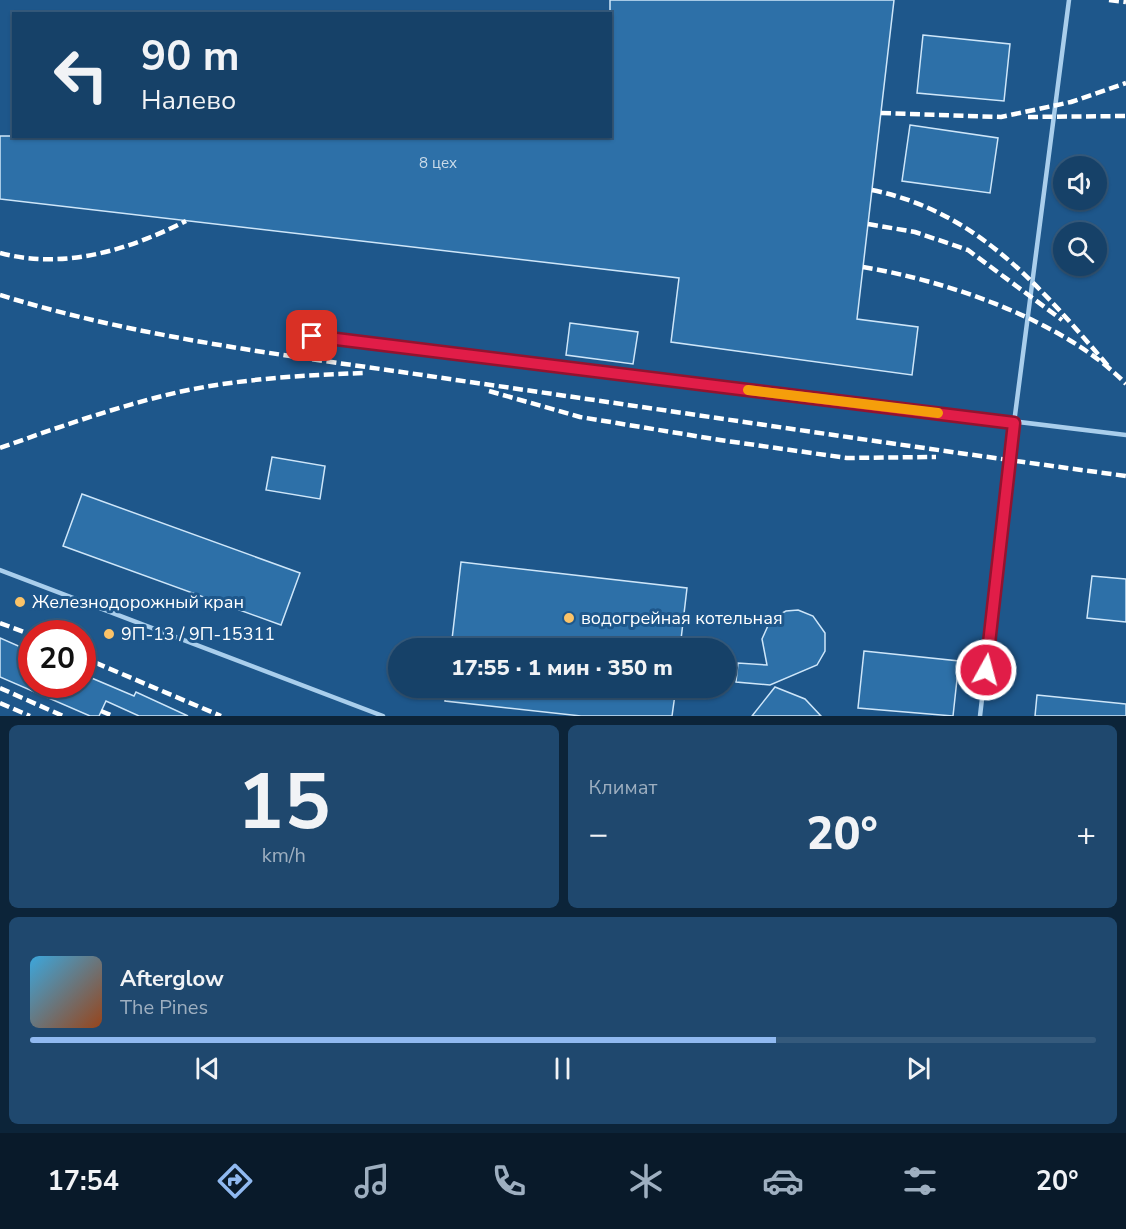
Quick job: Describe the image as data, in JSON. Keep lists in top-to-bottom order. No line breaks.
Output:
{"places":["Железнодорожный кран","водогрейная котельная","9П-13 / 9П-15311"],"house_numbers":["8 цех"],"page":{"turn":["90 m","Налево"],"limit":"20","trip":"17:55 · 1 мин · 350 m","tile":[["15","km/h"],"Климат"],"heat":["−","20°","+"],"song":["Afterglow","The Pines"],"tabs":["17:54","20°"]}}
